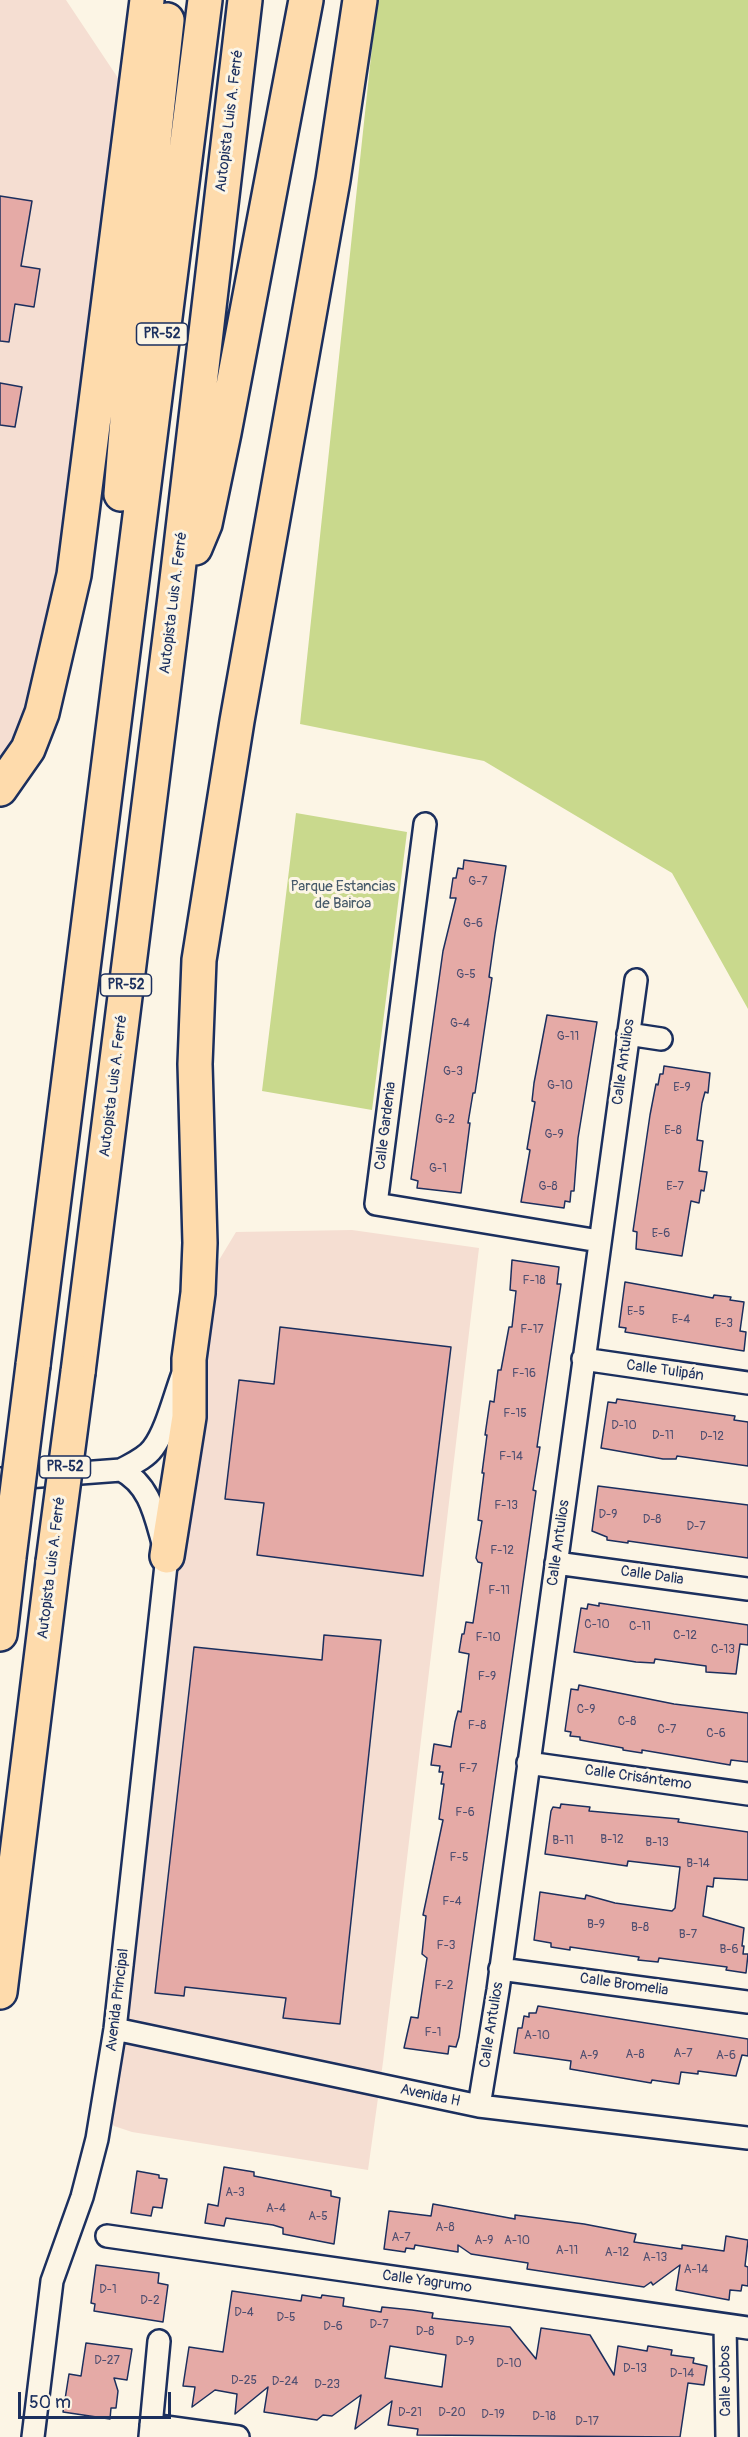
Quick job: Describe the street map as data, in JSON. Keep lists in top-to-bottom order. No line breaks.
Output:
{"streets":{"highway":["Autopista Luis A. Ferré","PR-52"],"street":["Calle Antulios","Calle Gardenia","Calle Tulipán","Calle Dalia","Calle Crisántemo","Calle Bromelia","Avenida Principal","Avenida H","Calle Yagrumo","Calle Jobos"]},"crossings":[["Calle Antulios","Calle Gardenia"],["Calle Antulios","Calle Tulipán"],["Calle Antulios","Calle Dalia"],["Calle Antulios","Calle Crisántemo"],["Calle Antulios","Calle Bromelia"],["Calle Antulios","Avenida H"],["Avenida Principal","Avenida H"],["Calle Yagrumo","Calle Jobos"]],"parks":["Parque Estancias de Bairoa"],"house_numbers":["G-7","G-6","G-5","G-4","G-11","G-3","G-10","E-9","G-2","E-8","G-9","G-1","G-8","E-7","E-6","F-18","E-5","E-4","E-3","F-17","F-16","F-15","D-10","D-11","D-12","F-14","F-13","D-9","D-8","D-7","F-12","F-11","C-10","C-11","C-12","F-10","C-13","F-9","C-9","C-8","F-8","C-7","C-6","F-7","F-6","B-12","B-11","B-13","F-5","B-14","F-4","B-9","B-8","B-7","F-3","B-6","F-2","F-1","A-10","A-7","A-8","A-9","A-6","A-3","A-4","A-5","A-8","A-7","A-9","A-10","A-11","A-12","A-13","A-14","D-1","D-2","D-4","D-5","D-7","D-6","D-8","D-9","D-27","D-10","D-13","D-14","D-25","D-24","D-23","D-21","D-20","D-19","D-18","D-17"],"scale_bar":"50 m"}
